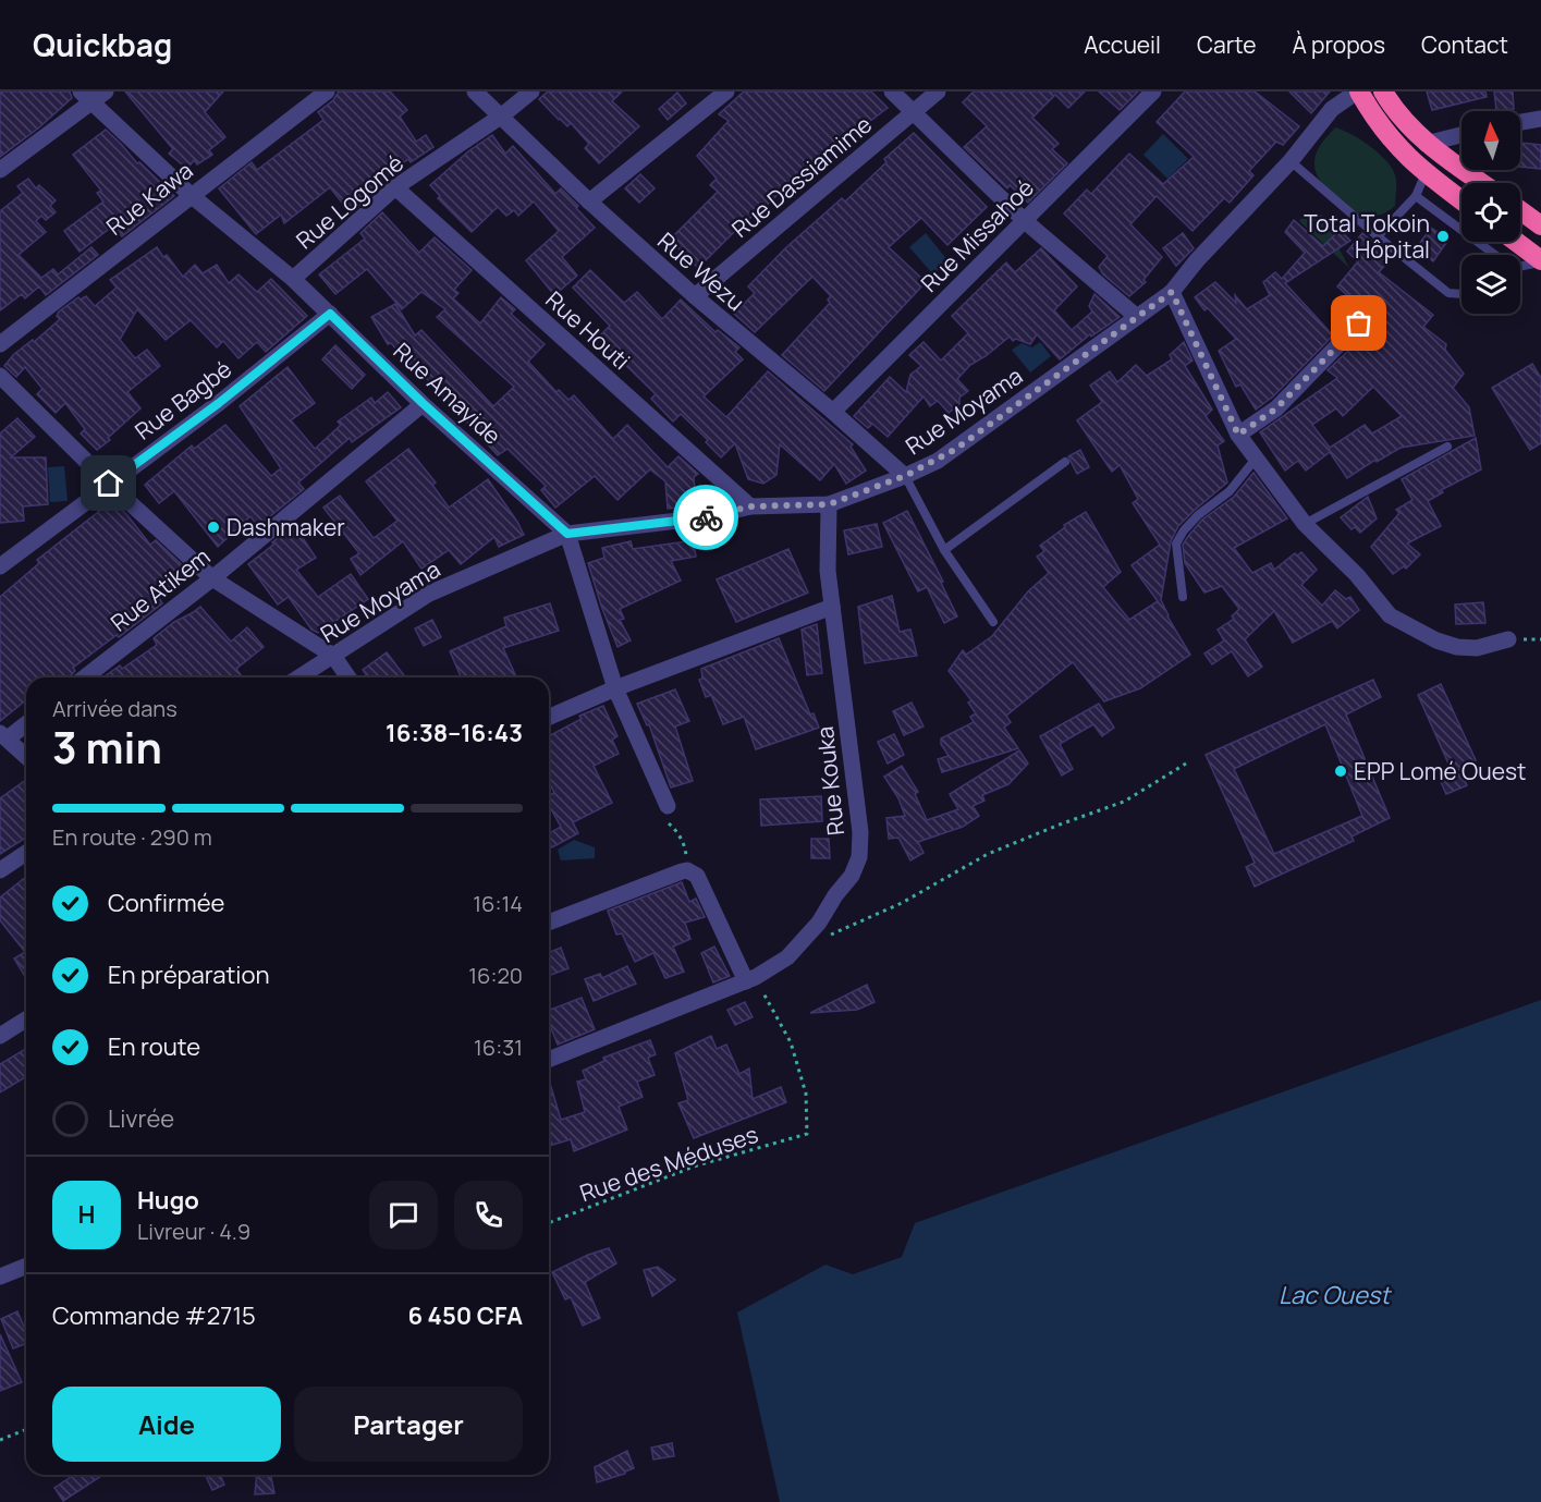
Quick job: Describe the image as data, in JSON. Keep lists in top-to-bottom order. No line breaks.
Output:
{"streets":{"street":["Rue Dassiamime","Rue Kawa","Rue Logomé","Rue Missahoé","Rue Wezu","Rue Houti","Rue Amayide","Rue Bagbé","Rue Moyama","Rue Atikem","Rue Kouka"],"path":["Rue des Méduses"]},"crossings":[["Rue Dassiamime","Rue Wezu"],["Rue Kawa","Rue Amayide"],["Rue Logomé","Rue Wezu"],["Rue Logomé","Rue Houti"],["Rue Logomé","Rue Amayide"],["Rue Missahoé","Rue Wezu"],["Rue Wezu","Rue Moyama"],["Rue Houti","Rue Moyama"],["Rue Amayide","Rue Bagbé"],["Rue Amayide","Rue Moyama"],["Rue Amayide","Rue Atikem"],["Rue Moyama","Rue Kouka"],["Rue Kouka","Rue des Méduses"]],"water":["Lac Ouest"],"places":["Total Tokoin Hôpital","Dashmaker","EPP Lomé Ouest"],"north":"top","page":{"header":"Quickbag","nav":["Accueil","Carte","À propos","Contact"],"heading":["3 min","Arrivée dans","16:38–16:43"],"panel":["Hugo","Livreur · 4.9","Commande #2715","6 450 CFA"],"bar":"En route · 290 m","list":[["Confirmée","16:14"],["En préparation","16:20"],["En route","16:31"],"Livrée"],"round":"H","buttons":["Aide","Partager"]}}
